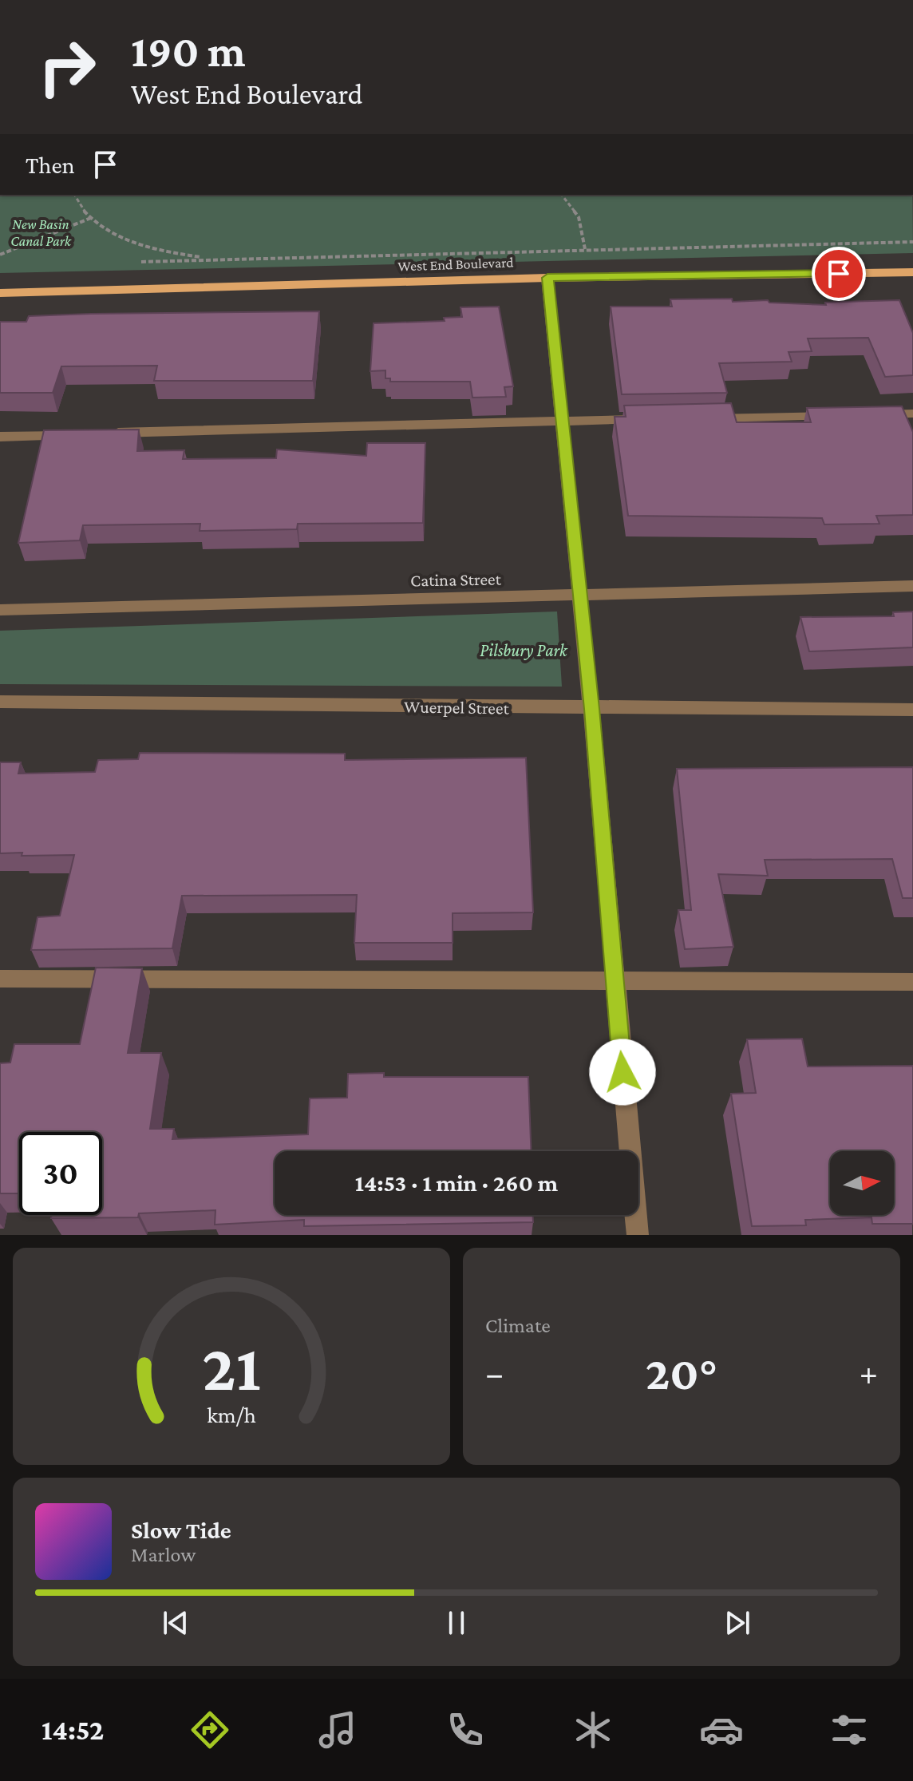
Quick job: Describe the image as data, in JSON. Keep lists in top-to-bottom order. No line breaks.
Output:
{"streets":{"main road":["West End Boulevard"],"street":["Catina Street","Wuerpel Street"]},"parks":["New Basin Canal Park","Pilsbury Park"],"north":"right","page":{"turn":["190 m","West End Boulevard"],"then":"Then","limit":"30","trip":"14:53 · 1 min · 260 m","tile":"Climate","heat":["−","20°","+"],"song":["Slow Tide","Marlow"],"tabs":"14:52","gauge":["21","km/h"]}}
